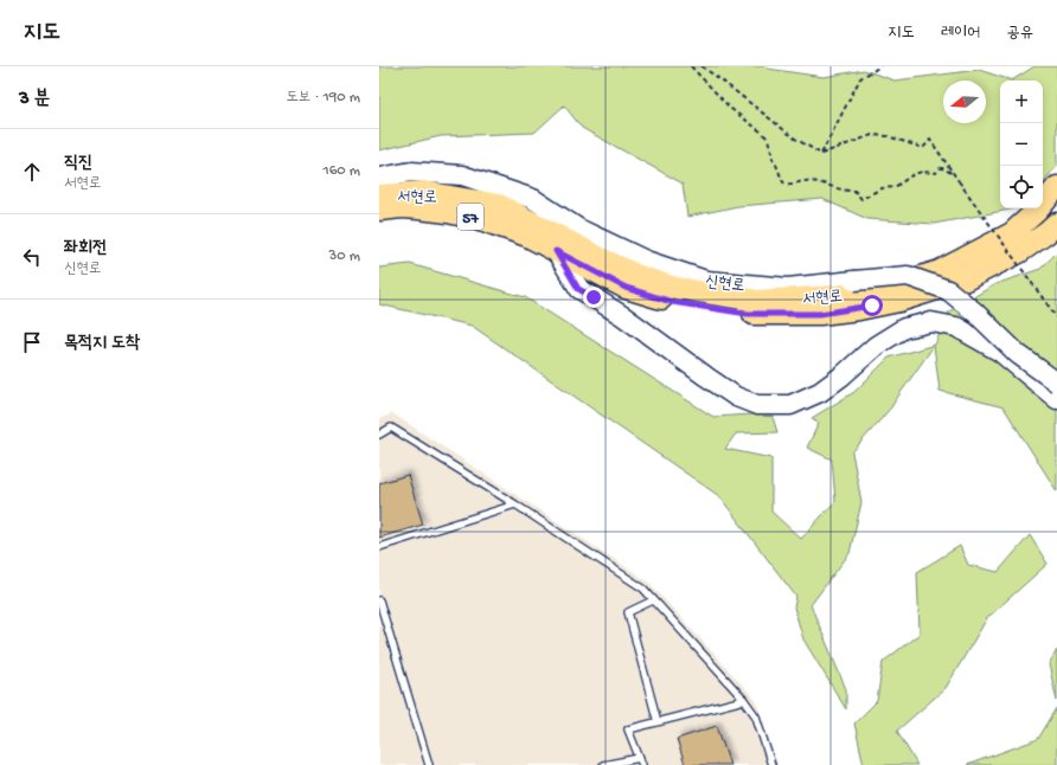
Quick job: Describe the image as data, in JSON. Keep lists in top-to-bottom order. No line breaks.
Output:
{"streets":{"main road":["서현로","57","신현로"]},"north":"left","page":{"header":"지도","nav":["지도","레이어","공유"],"heading":["3 분","도보 · 190 m"],"map_buttons":["+","−"],"list":[["직진","서현로","160 m"],["좌회전","신현로","30 m"],"목적지 도착"]}}
